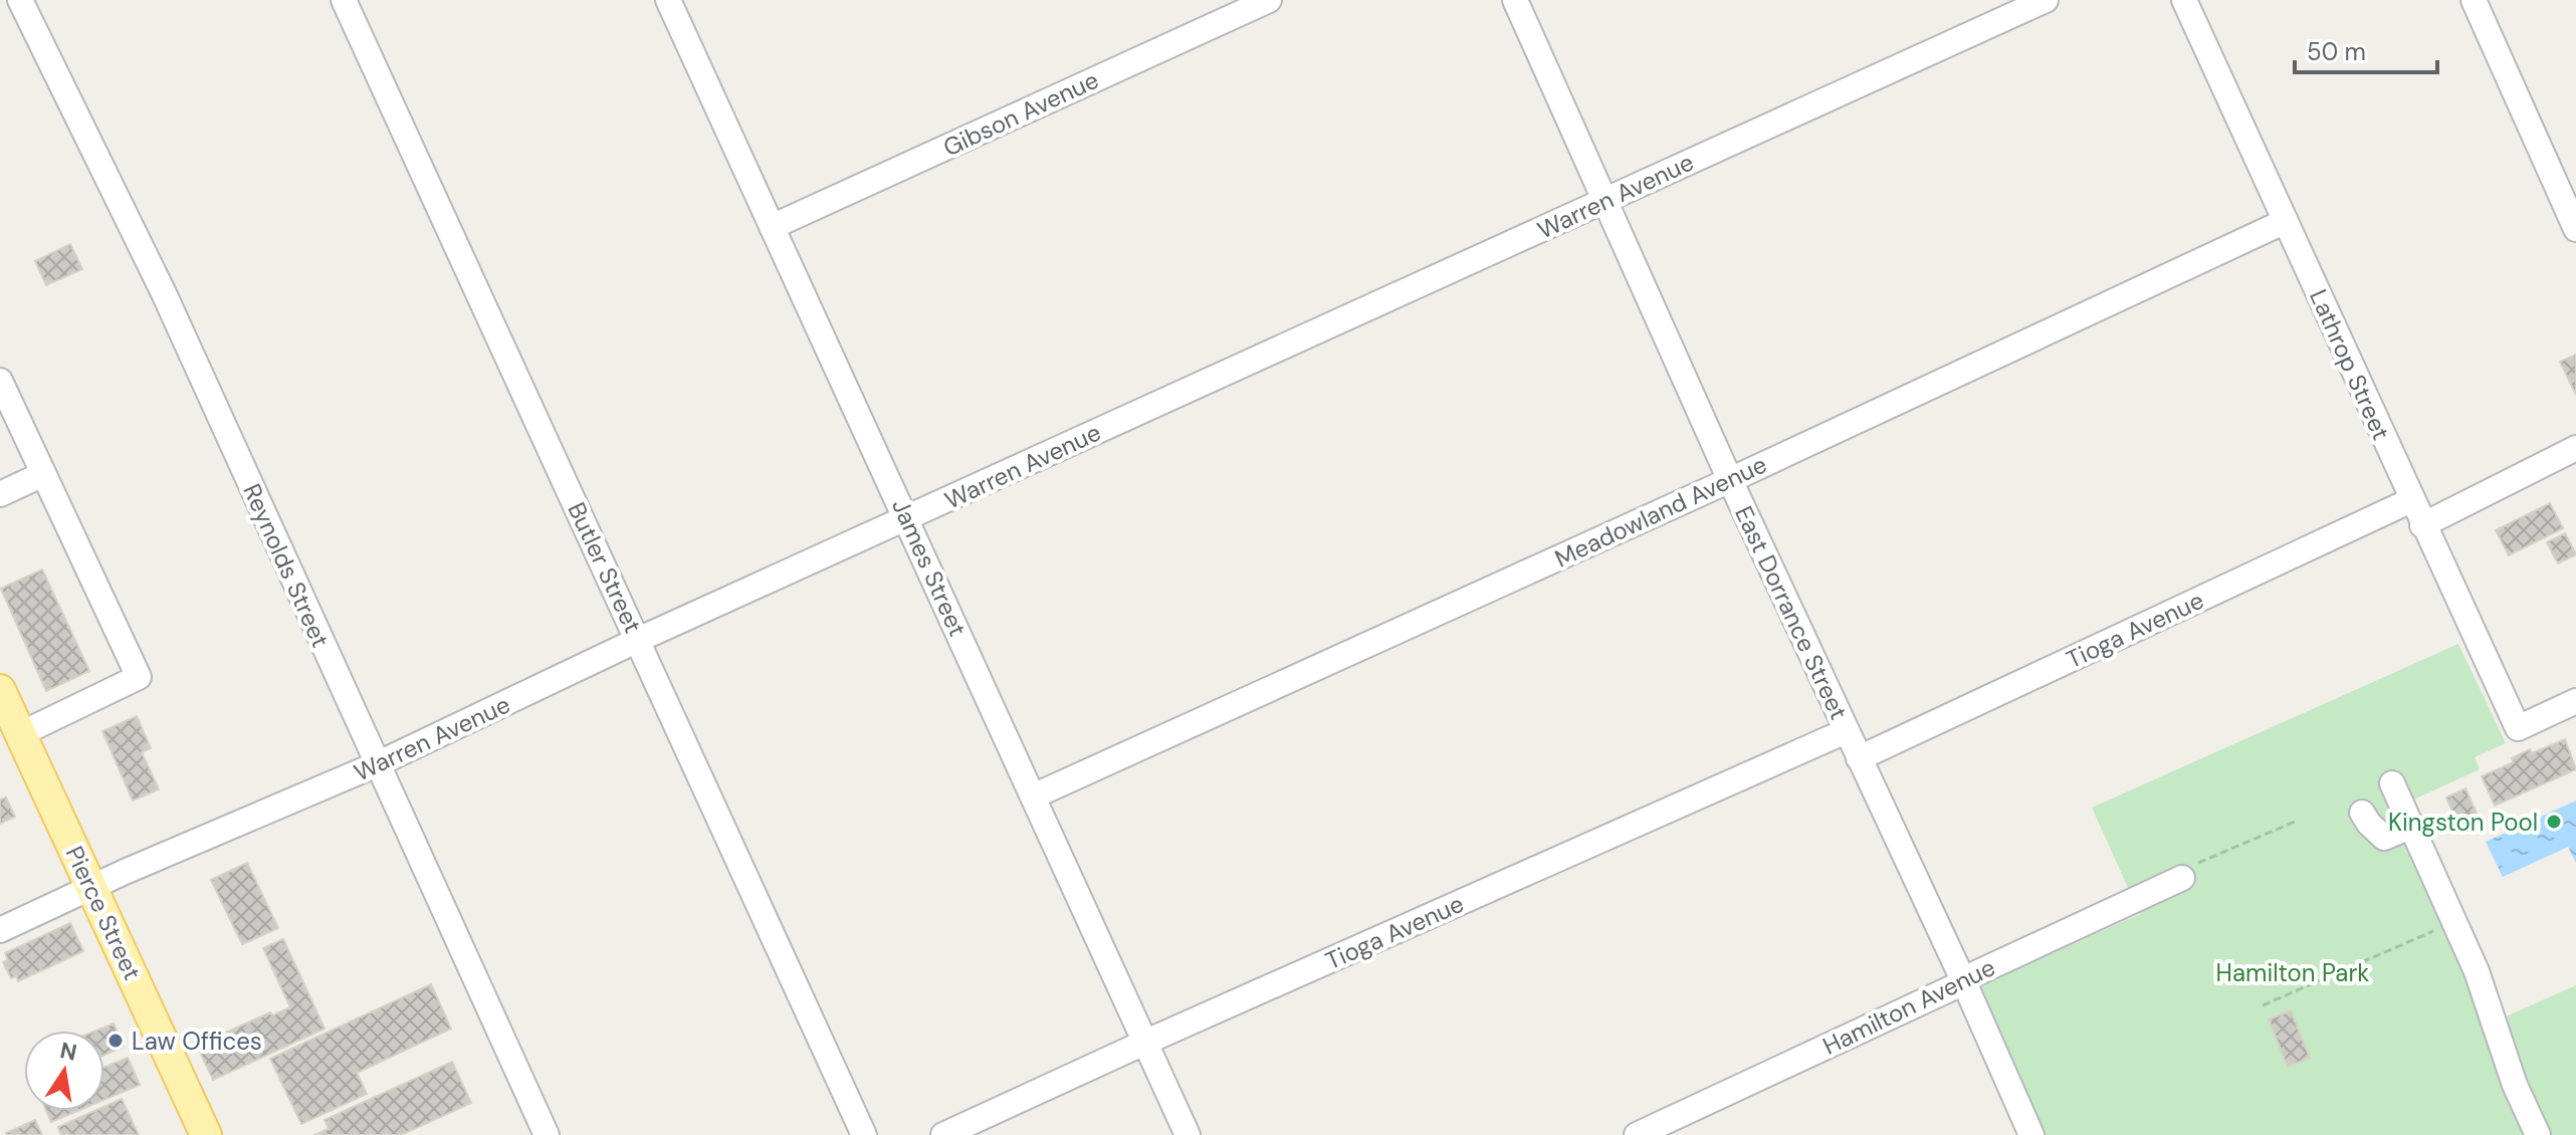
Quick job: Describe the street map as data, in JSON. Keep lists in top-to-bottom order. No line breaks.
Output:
{"streets":{"main road":["Pierce Street"],"street":["Gibson Avenue","Warren Avenue","Lathrop Street","Meadowland Avenue","Reynolds Street","Butler Street","James Street","East Dorrance Street","Tioga Avenue","Hamilton Avenue"]},"crossings":[["Gibson Avenue","James Street"],["Warren Avenue","Reynolds Street"],["Warren Avenue","Butler Street"],["Warren Avenue","James Street"],["Warren Avenue","East Dorrance Street"],["Warren Avenue","Pierce Street"],["Lathrop Street","Meadowland Avenue"],["Lathrop Street","Tioga Avenue"],["Meadowland Avenue","James Street"],["Meadowland Avenue","East Dorrance Street"],["James Street","Tioga Avenue"],["East Dorrance Street","Tioga Avenue"],["East Dorrance Street","Hamilton Avenue"]],"parks":["Hamilton Park"],"places":["Kingston Pool","Law Offices"],"scale_bar":"50 m","north":"top"}
